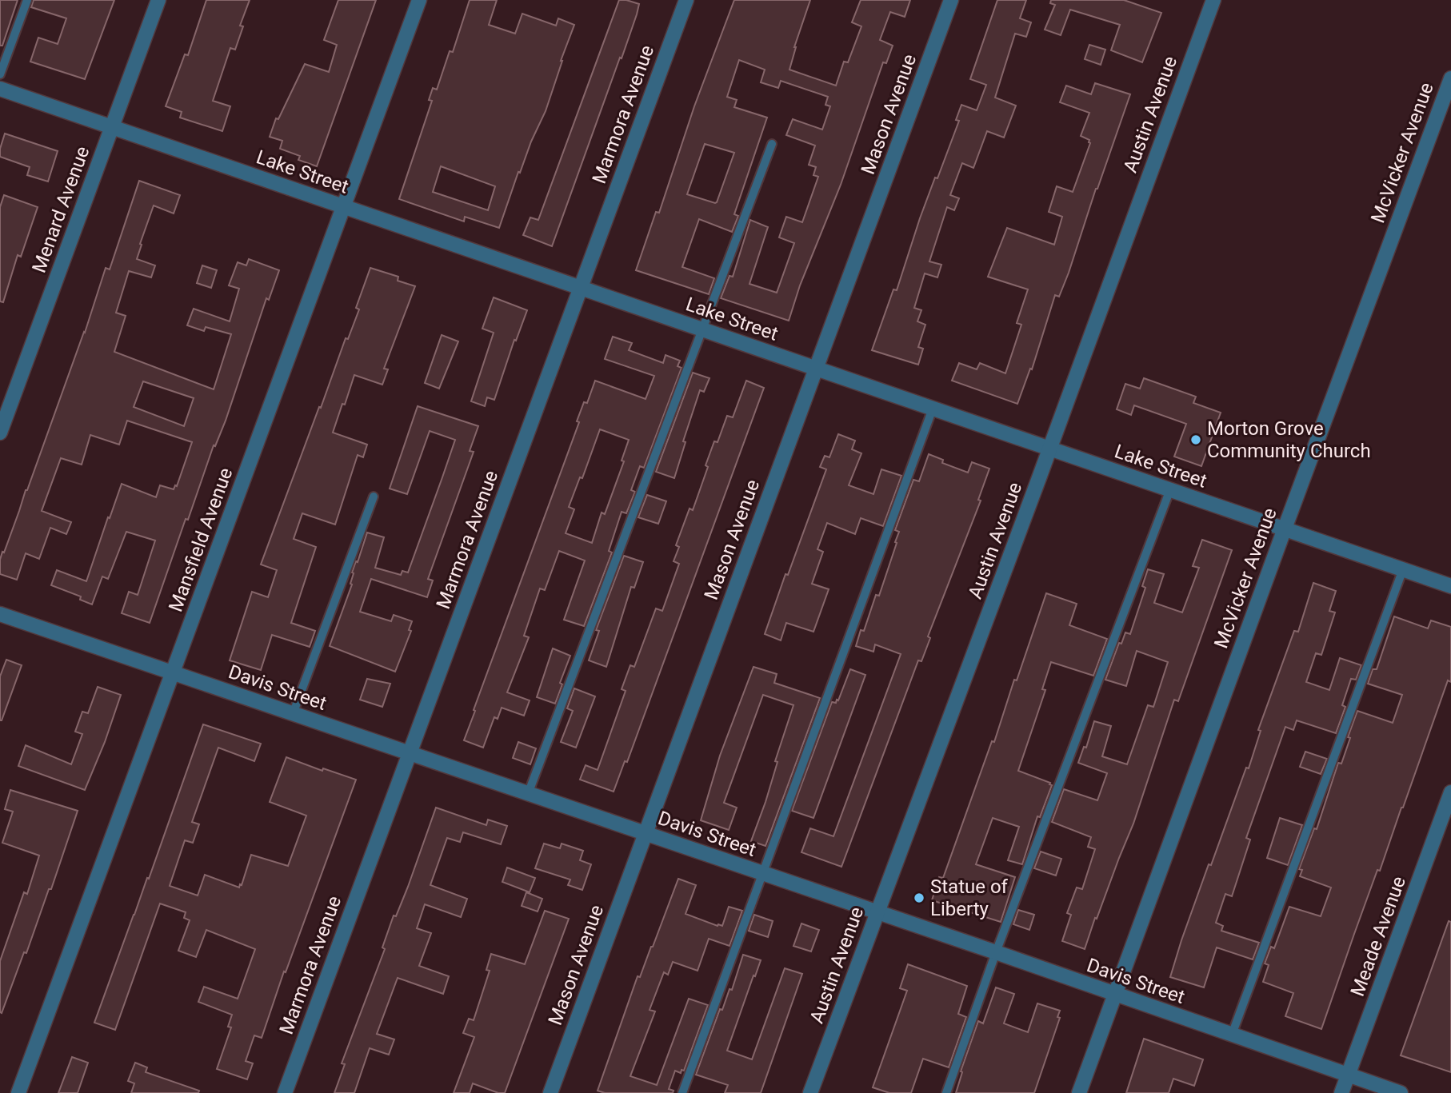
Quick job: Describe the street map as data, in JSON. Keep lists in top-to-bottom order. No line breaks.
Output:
{"streets":{"street":["Marmora Avenue","Mason Avenue","Austin Avenue","McVicker Avenue","Lake Street","Menard Avenue","Mansfield Avenue","Davis Street","Meade Avenue"]},"crossings":[["Marmora Avenue","Lake Street"],["Marmora Avenue","Davis Street"],["Mason Avenue","Lake Street"],["Mason Avenue","Davis Street"],["Austin Avenue","Lake Street"],["Austin Avenue","Davis Street"],["McVicker Avenue","Lake Street"],["McVicker Avenue","Davis Street"],["Lake Street","Menard Avenue"],["Lake Street","Mansfield Avenue"],["Mansfield Avenue","Davis Street"],["Davis Street","Meade Avenue"]],"places":["Morton Grove Community Church","Statue of Liberty"]}
